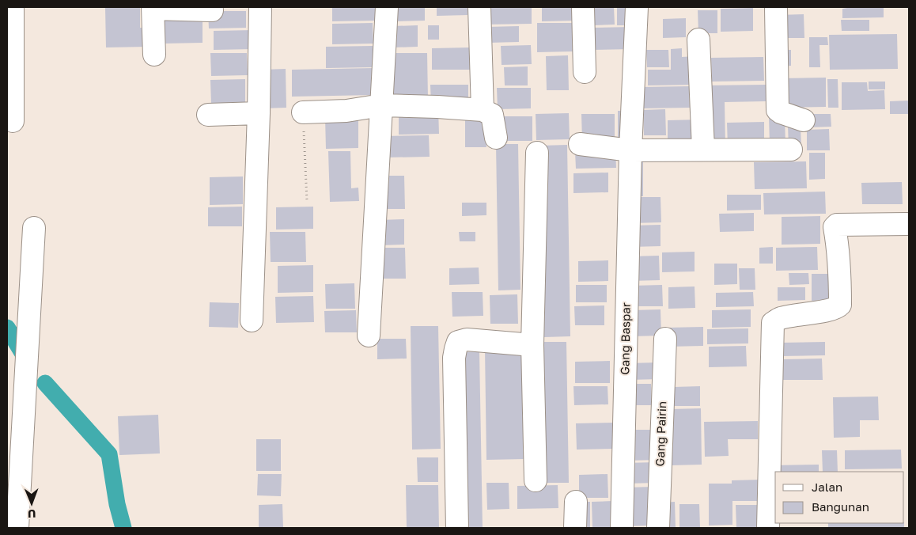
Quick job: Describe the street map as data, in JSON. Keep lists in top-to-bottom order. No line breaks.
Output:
{"streets":{"street":["Gang Baspar","Gang Pairin"]},"legend":["Jalan","Bangunan"],"north":"bottom"}
